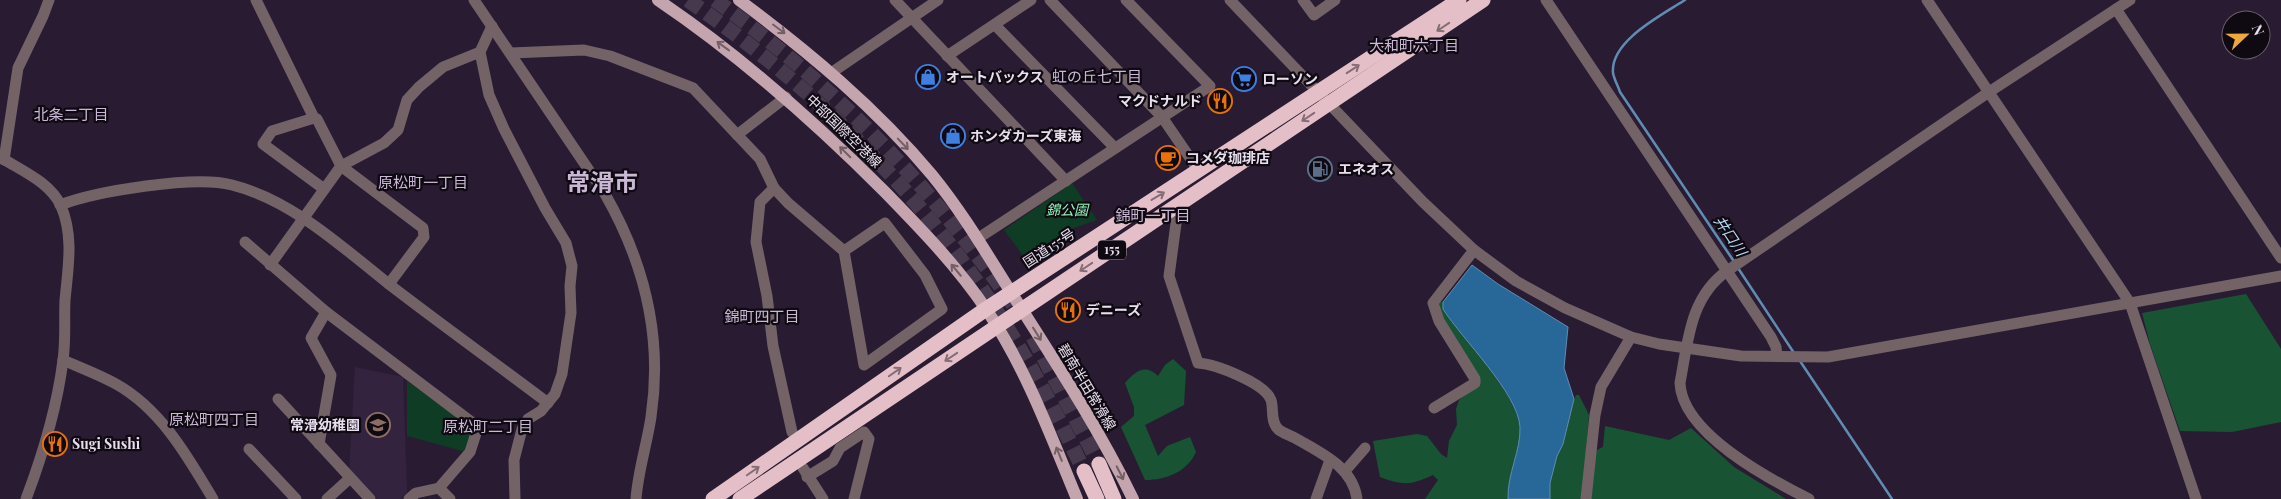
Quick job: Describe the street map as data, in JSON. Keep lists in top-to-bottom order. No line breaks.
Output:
{"streets":{"highway":["国道155号","155"],"main road":["中部国際空港線","碧南半田常滑線"]},"crossings":[["中部国際空港線","国道155号"],["国道155号","碧南半田常滑線"]],"districts":["大和町六丁目","虹の丘七丁目","北条二丁目","原松町一丁目","常滑市","錦町一丁目","錦町四丁目","原松町四丁目","原松町二丁目"],"water":["井口川"],"parks":["錦公園"],"places":{"shop":["オートバックス","ホンダカーズ東海"],"supermarket":["ローソン"],"restaurant":["マクドナルド","デニーズ","Sugi Sushi"],"cafe":["コメダ珈琲店"],"fuel station":["エネオス"],"school or university":["常滑幼稚園"]},"north":"right"}
